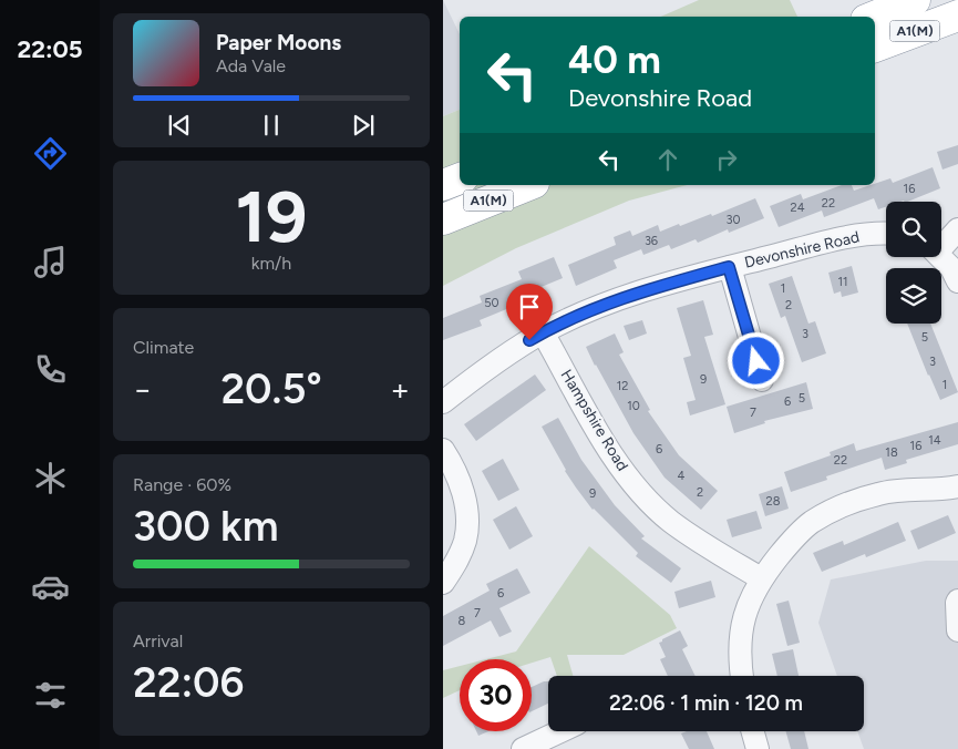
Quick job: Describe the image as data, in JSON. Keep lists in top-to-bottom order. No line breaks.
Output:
{"streets":{"highway":["A1(M)"],"street":["Devonshire Road","Hampshire Road"]},"crossings":[["Devonshire Road","Hampshire Road"]],"house_numbers":["16","22","24","30","36","11","1","50","2","3","5","3","9","1","12","5","6","10","7","14","16","6","18","22","4","2","9","28","6","7","8"],"page":{"tabs":"22:05","turn":["40 m","Devonshire Road"],"song":["Paper Moons","Ada Vale"],"tile":[["19","km/h"],"Climate",["Range · 60%","300 km"],["Arrival","22:06"]],"heat":["−","20.5°","+"],"limit":"30","trip":"22:06 · 1 min · 120 m"}}
